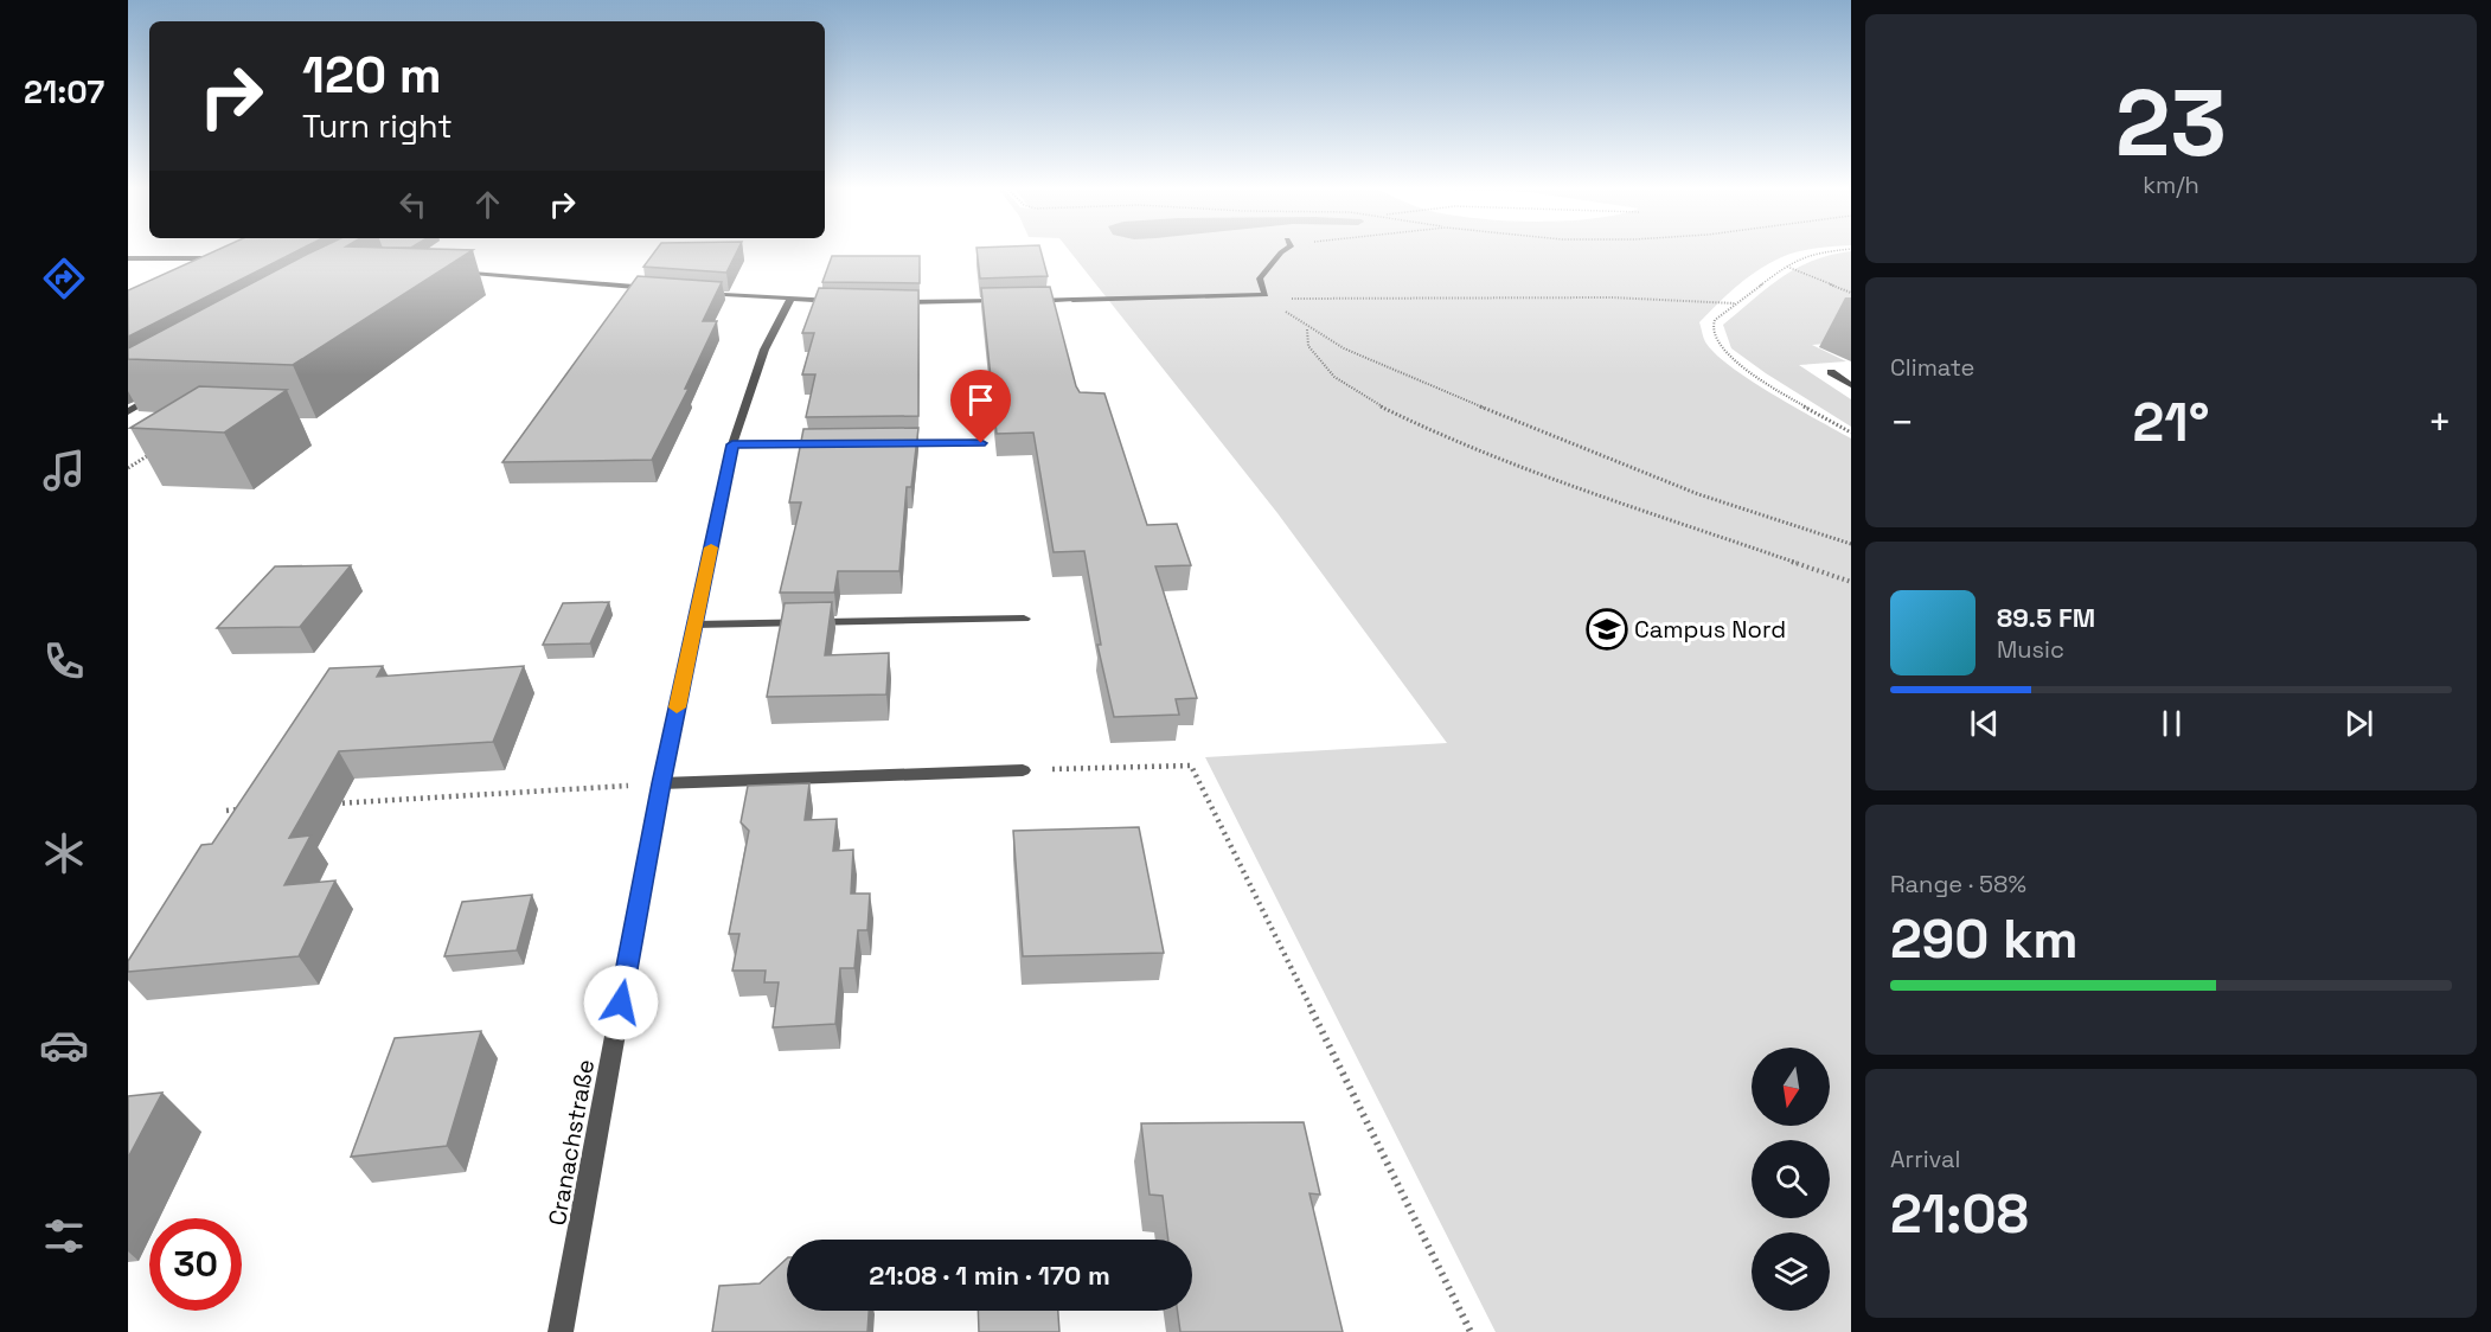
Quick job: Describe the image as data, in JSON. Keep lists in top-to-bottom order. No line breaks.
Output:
{"streets":{"street":["Cranachstraße"]},"places":{"school or university":["Campus Nord"]},"north":"bottom","page":{"tabs":"21:07","tile":[["23","km/h"],"Climate",["Range · 58%","290 km"],["Arrival","21:08"]],"turn":["120 m","Turn right"],"heat":["−","21°","+"],"song":["89.5 FM","Music"],"limit":"30","trip":"21:08 · 1 min · 170 m"}}
